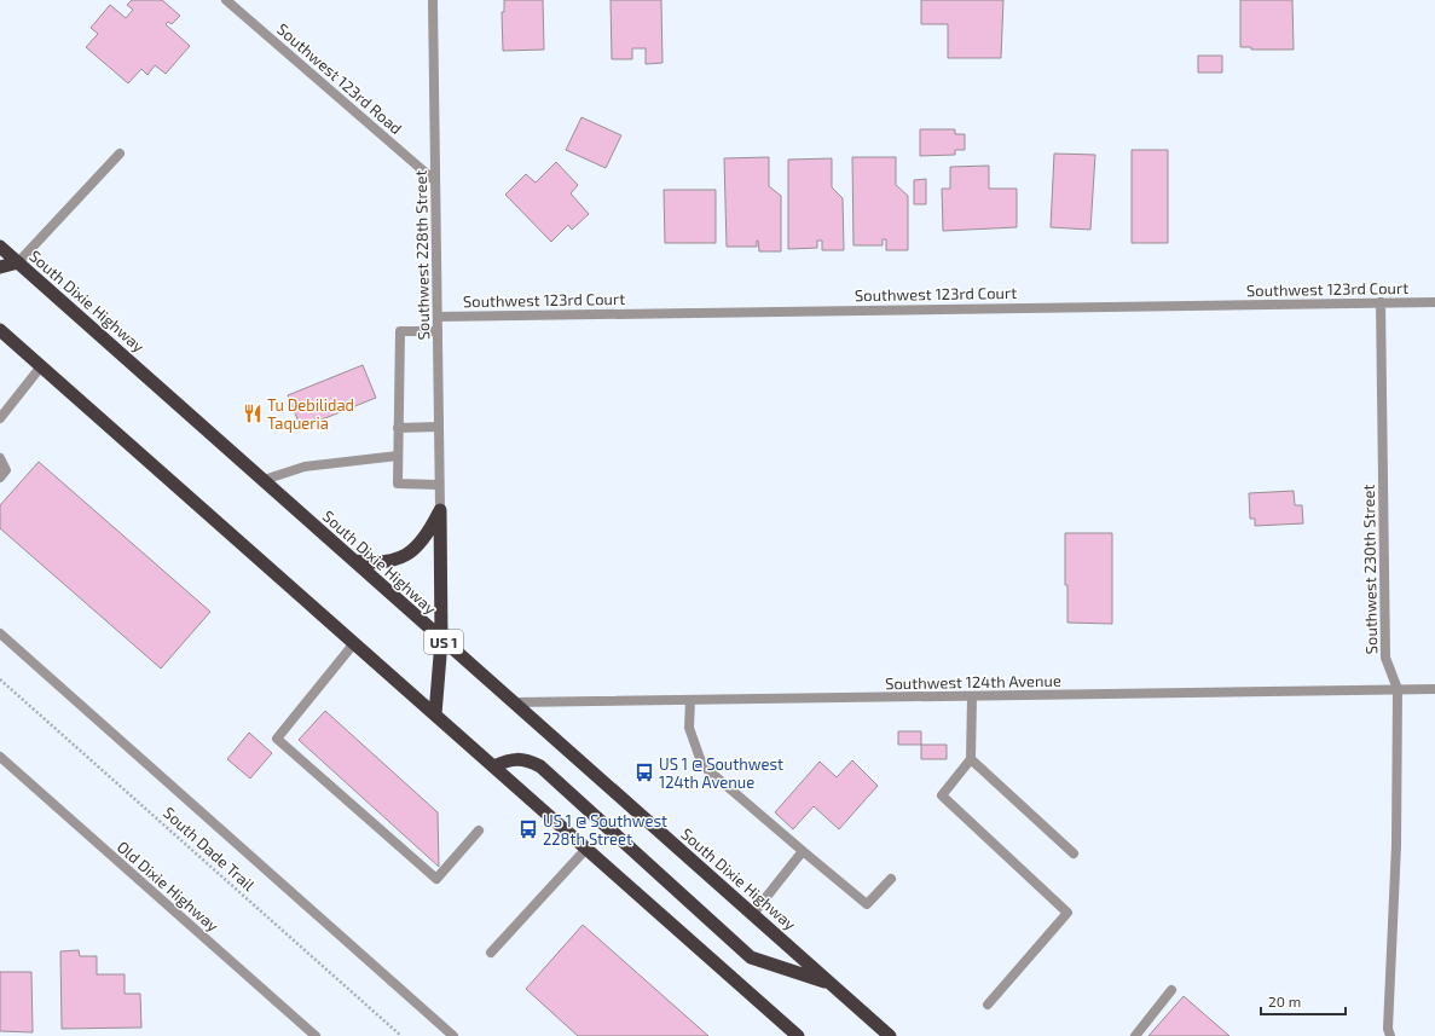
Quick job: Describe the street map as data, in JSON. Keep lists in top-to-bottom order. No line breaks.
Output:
{"streets":{"highway":["South Dixie Highway","US 1"],"street":["Southwest 123rd Road","Southwest 228th Street","Southwest 123rd Court","Southwest 230th Street","Southwest 124th Avenue","Old Dixie Highway"],"path":["South Dade Trail"]},"crossings":[["Southwest 123rd Road","Southwest 228th Street"],["Southwest 228th Street","Southwest 123rd Court"],["Southwest 123rd Court","Southwest 230th Street"],["South Dixie Highway","Southwest 124th Avenue"],["Southwest 230th Street","Southwest 124th Avenue"]],"places":{"restaurant":["Tu Debilidad Taqueria"],"bus stop":["US 1 @ Southwest 124th Avenue","US 1 @ Southwest 228th Street"]},"scale_bar":"20 m"}
